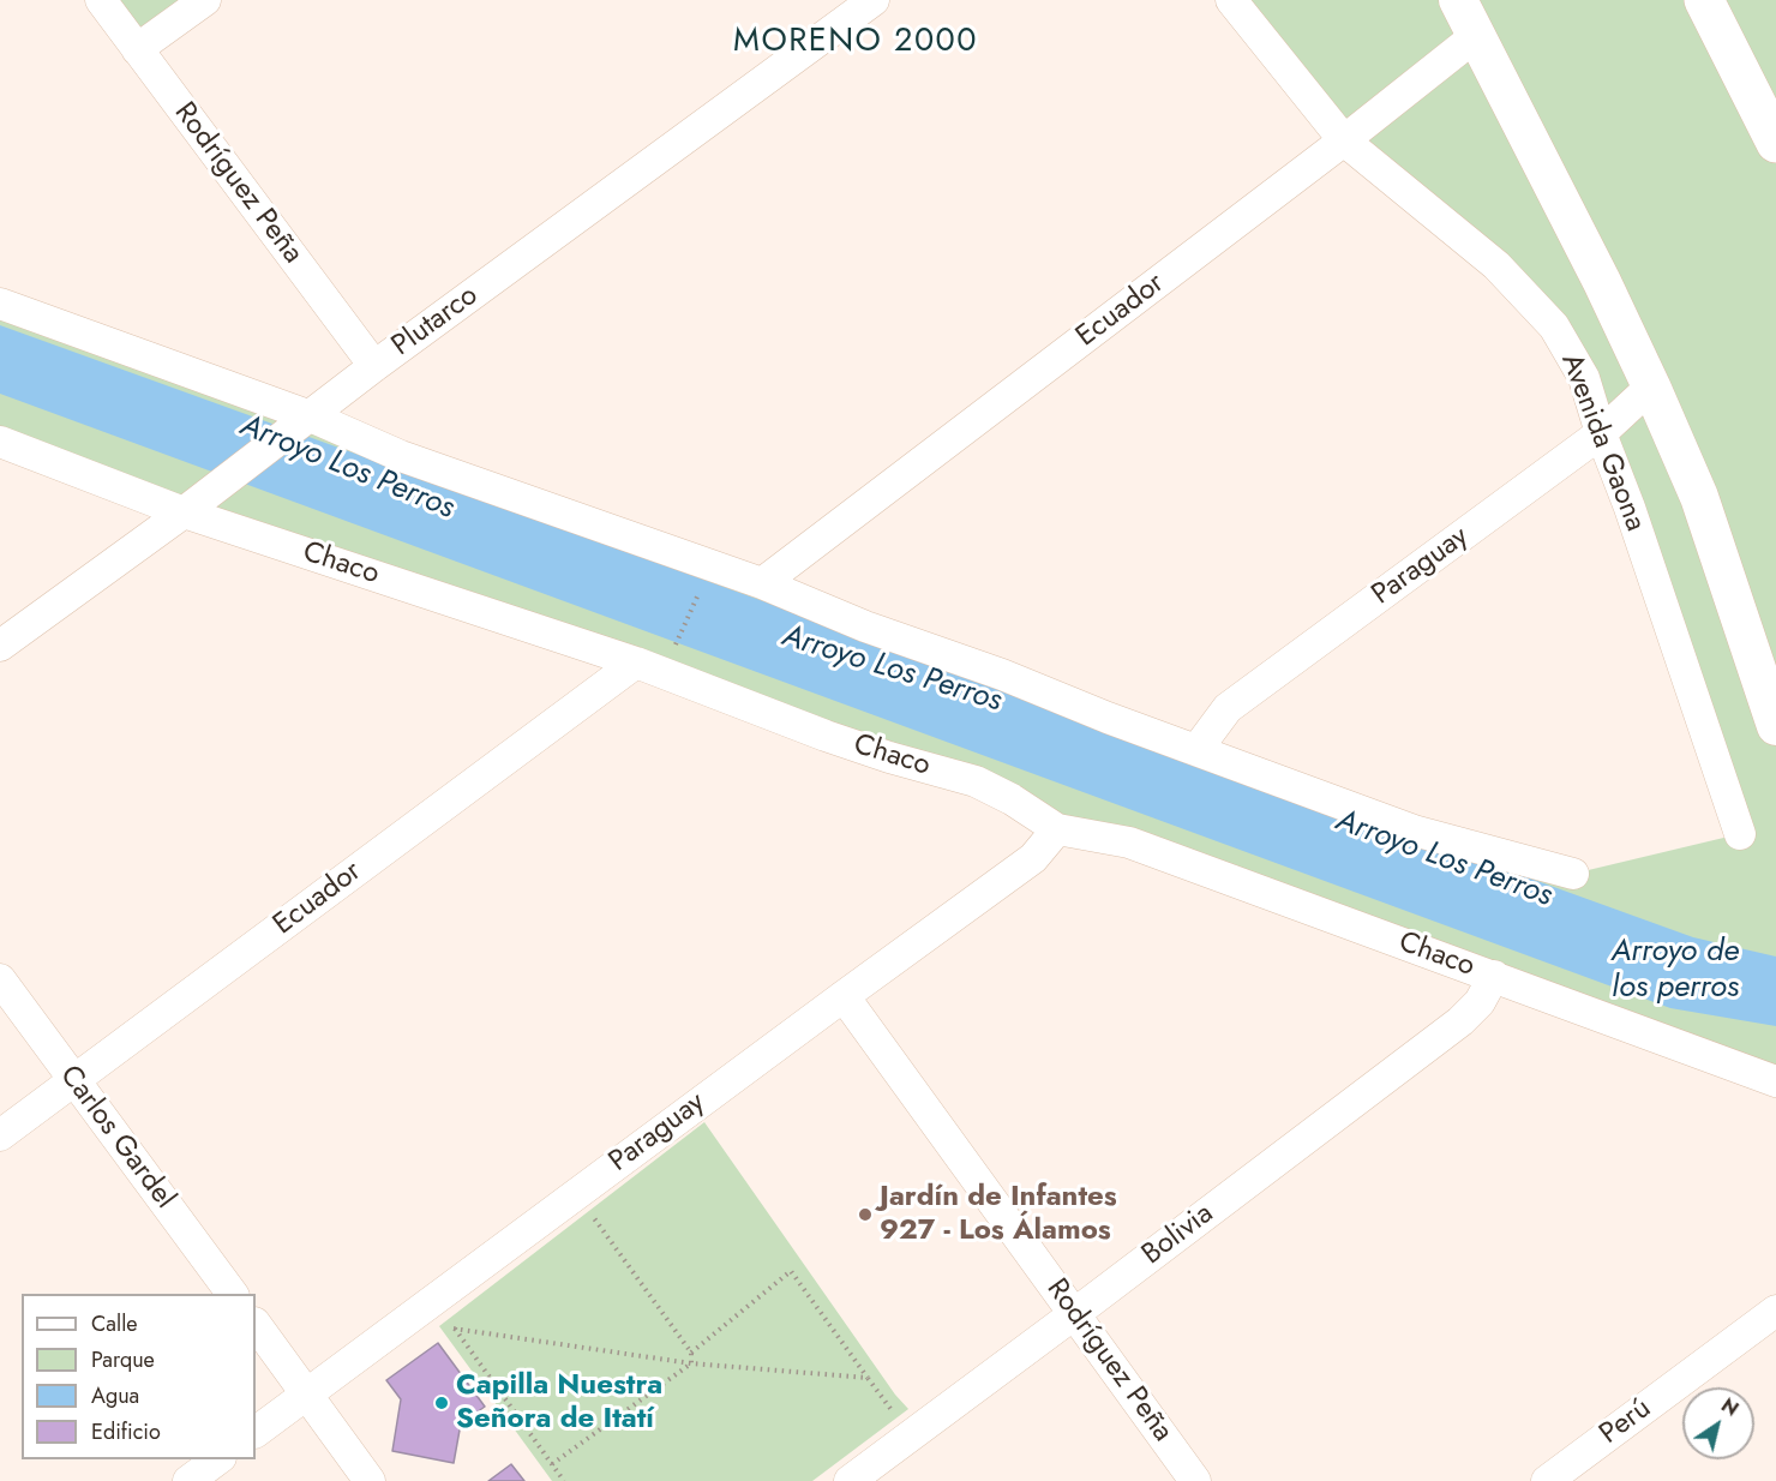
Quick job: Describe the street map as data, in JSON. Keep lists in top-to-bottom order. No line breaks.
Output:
{"streets":{"street":["Rodríguez Peña","Ecuador","Plutarco","Avenida Gaona","Chaco","Paraguay","Carlos Gardel","Bolivia","Perú"]},"crossings":[["Rodríguez Peña","Plutarco"],["Rodríguez Peña","Paraguay"],["Rodríguez Peña","Bolivia"],["Ecuador","Avenida Gaona"],["Ecuador","Chaco"],["Ecuador","Carlos Gardel"],["Plutarco","Chaco"],["Avenida Gaona","Paraguay"],["Chaco","Paraguay"],["Chaco","Bolivia"]],"districts":["MORENO 2000"],"water":["Arroyo Los Perros","Arroyo de los perros"],"places":["Jardín de Infantes 927 - Los Álamos","Capilla Nuestra Señora de Itatí"],"legend":["Calle","Parque","Agua","Edificio"],"north":"top right"}
